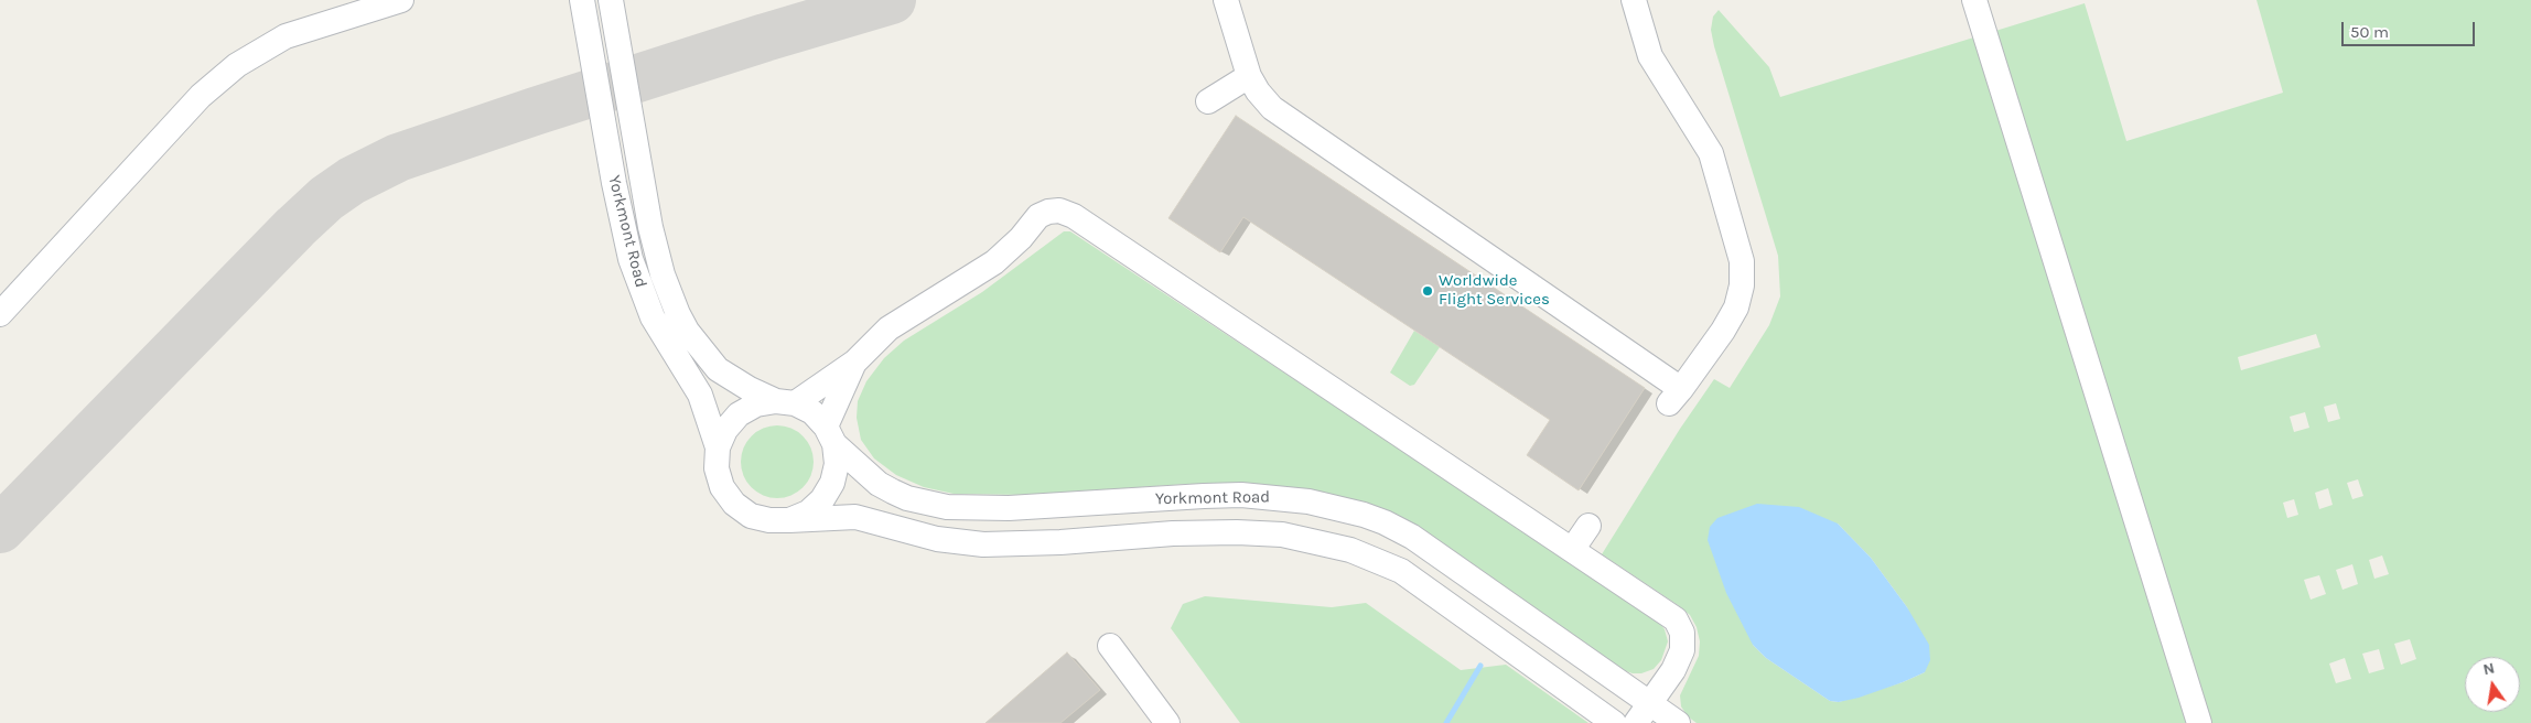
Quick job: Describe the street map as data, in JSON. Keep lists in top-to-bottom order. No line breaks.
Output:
{"streets":{"street":["Yorkmont Road"]},"places":["Worldwide Flight Services"],"scale_bar":"50 m","north":"top"}
